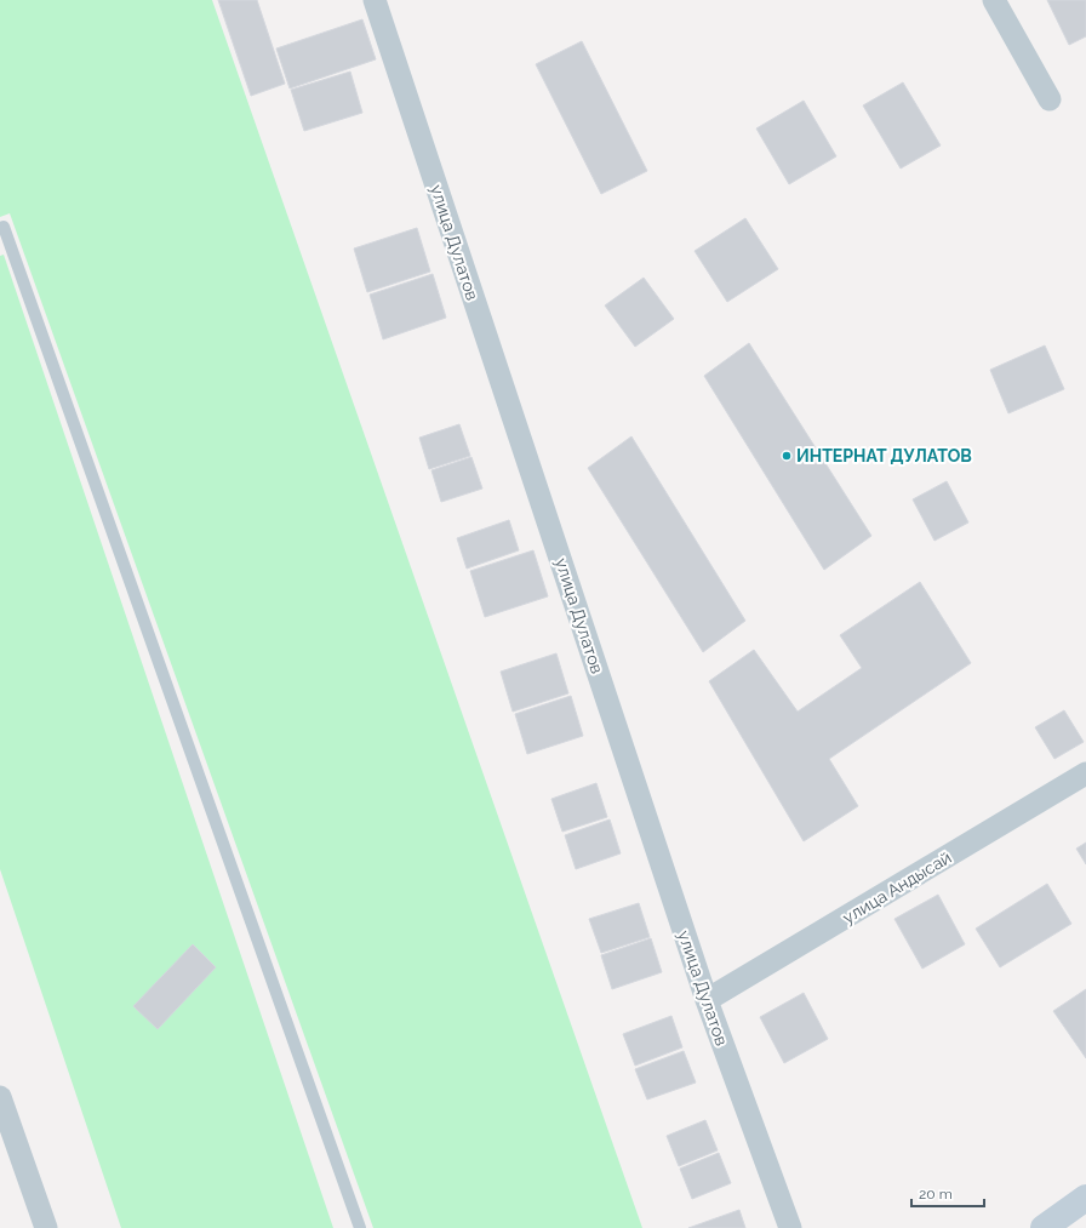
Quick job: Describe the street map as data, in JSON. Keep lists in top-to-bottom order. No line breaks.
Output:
{"streets":{"street":["улица Дулатов","улица Андысай"]},"crossings":[["улица Дулатов","улица Андысай"]],"places":["ИНТЕРНАТ ДУЛАТОВ"],"scale_bar":"20 m"}
